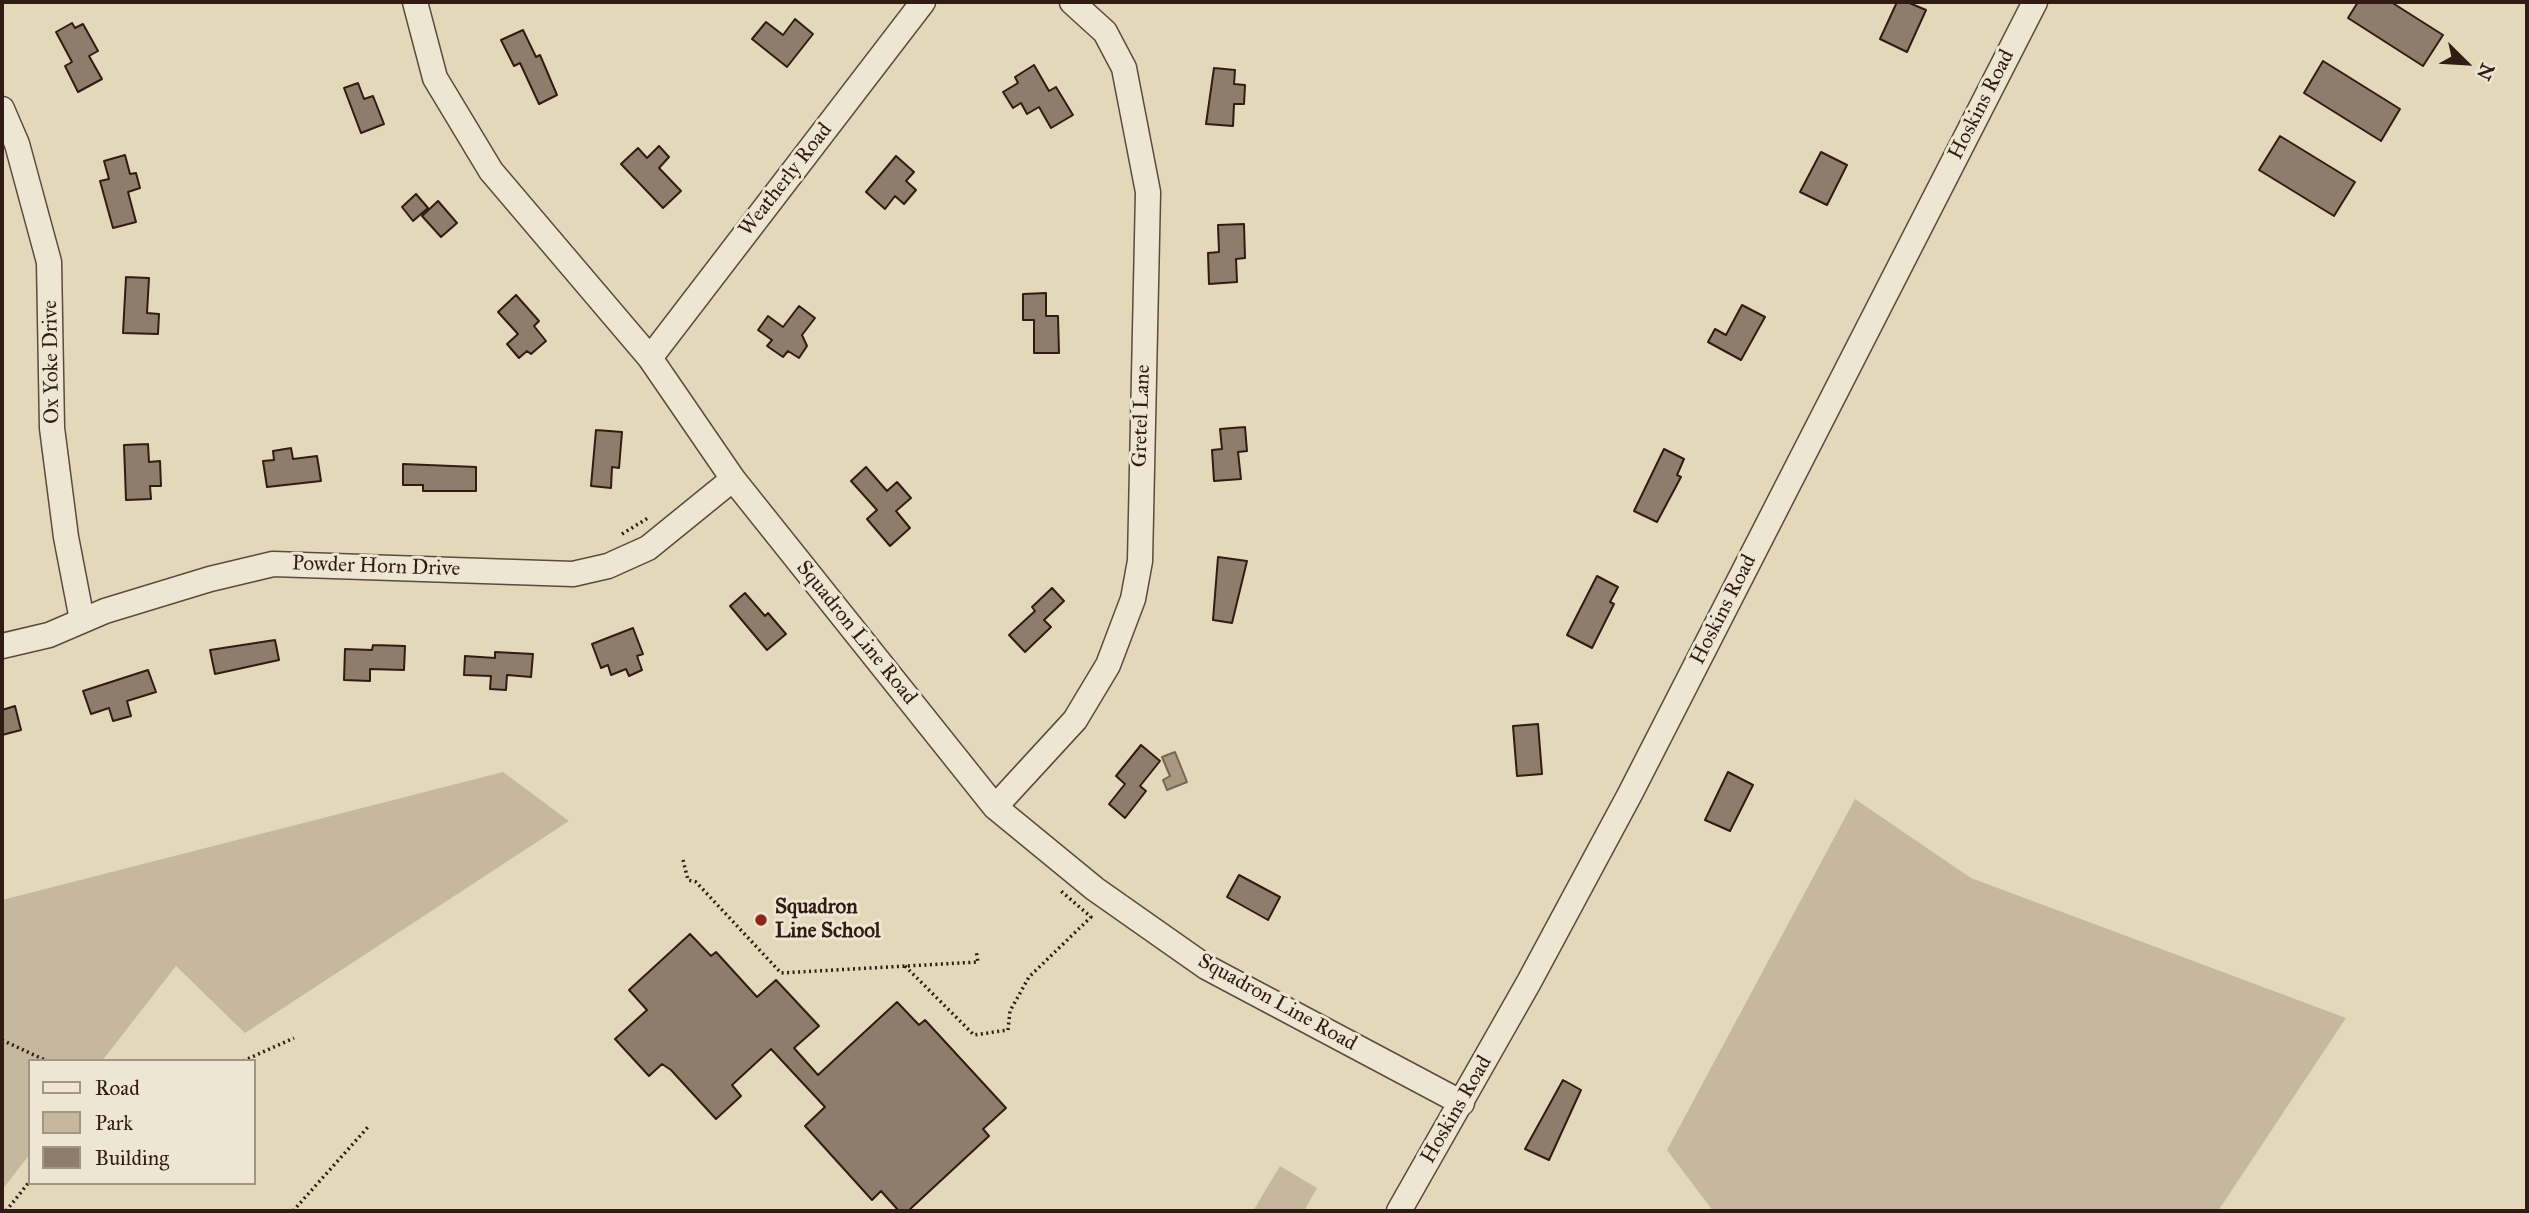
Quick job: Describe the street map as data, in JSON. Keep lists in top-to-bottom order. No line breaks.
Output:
{"streets":{"street":["Hoskins Road","Weatherly Road","Ox Yoke Drive","Gretel Lane","Powder Horn Drive","Squadron Line Road"]},"crossings":[["Hoskins Road","Squadron Line Road"],["Weatherly Road","Squadron Line Road"],["Ox Yoke Drive","Powder Horn Drive"],["Gretel Lane","Squadron Line Road"],["Powder Horn Drive","Squadron Line Road"]],"places":["Squadron Line School"],"legend":["Road","Park","Building"],"north":"bottom right"}
